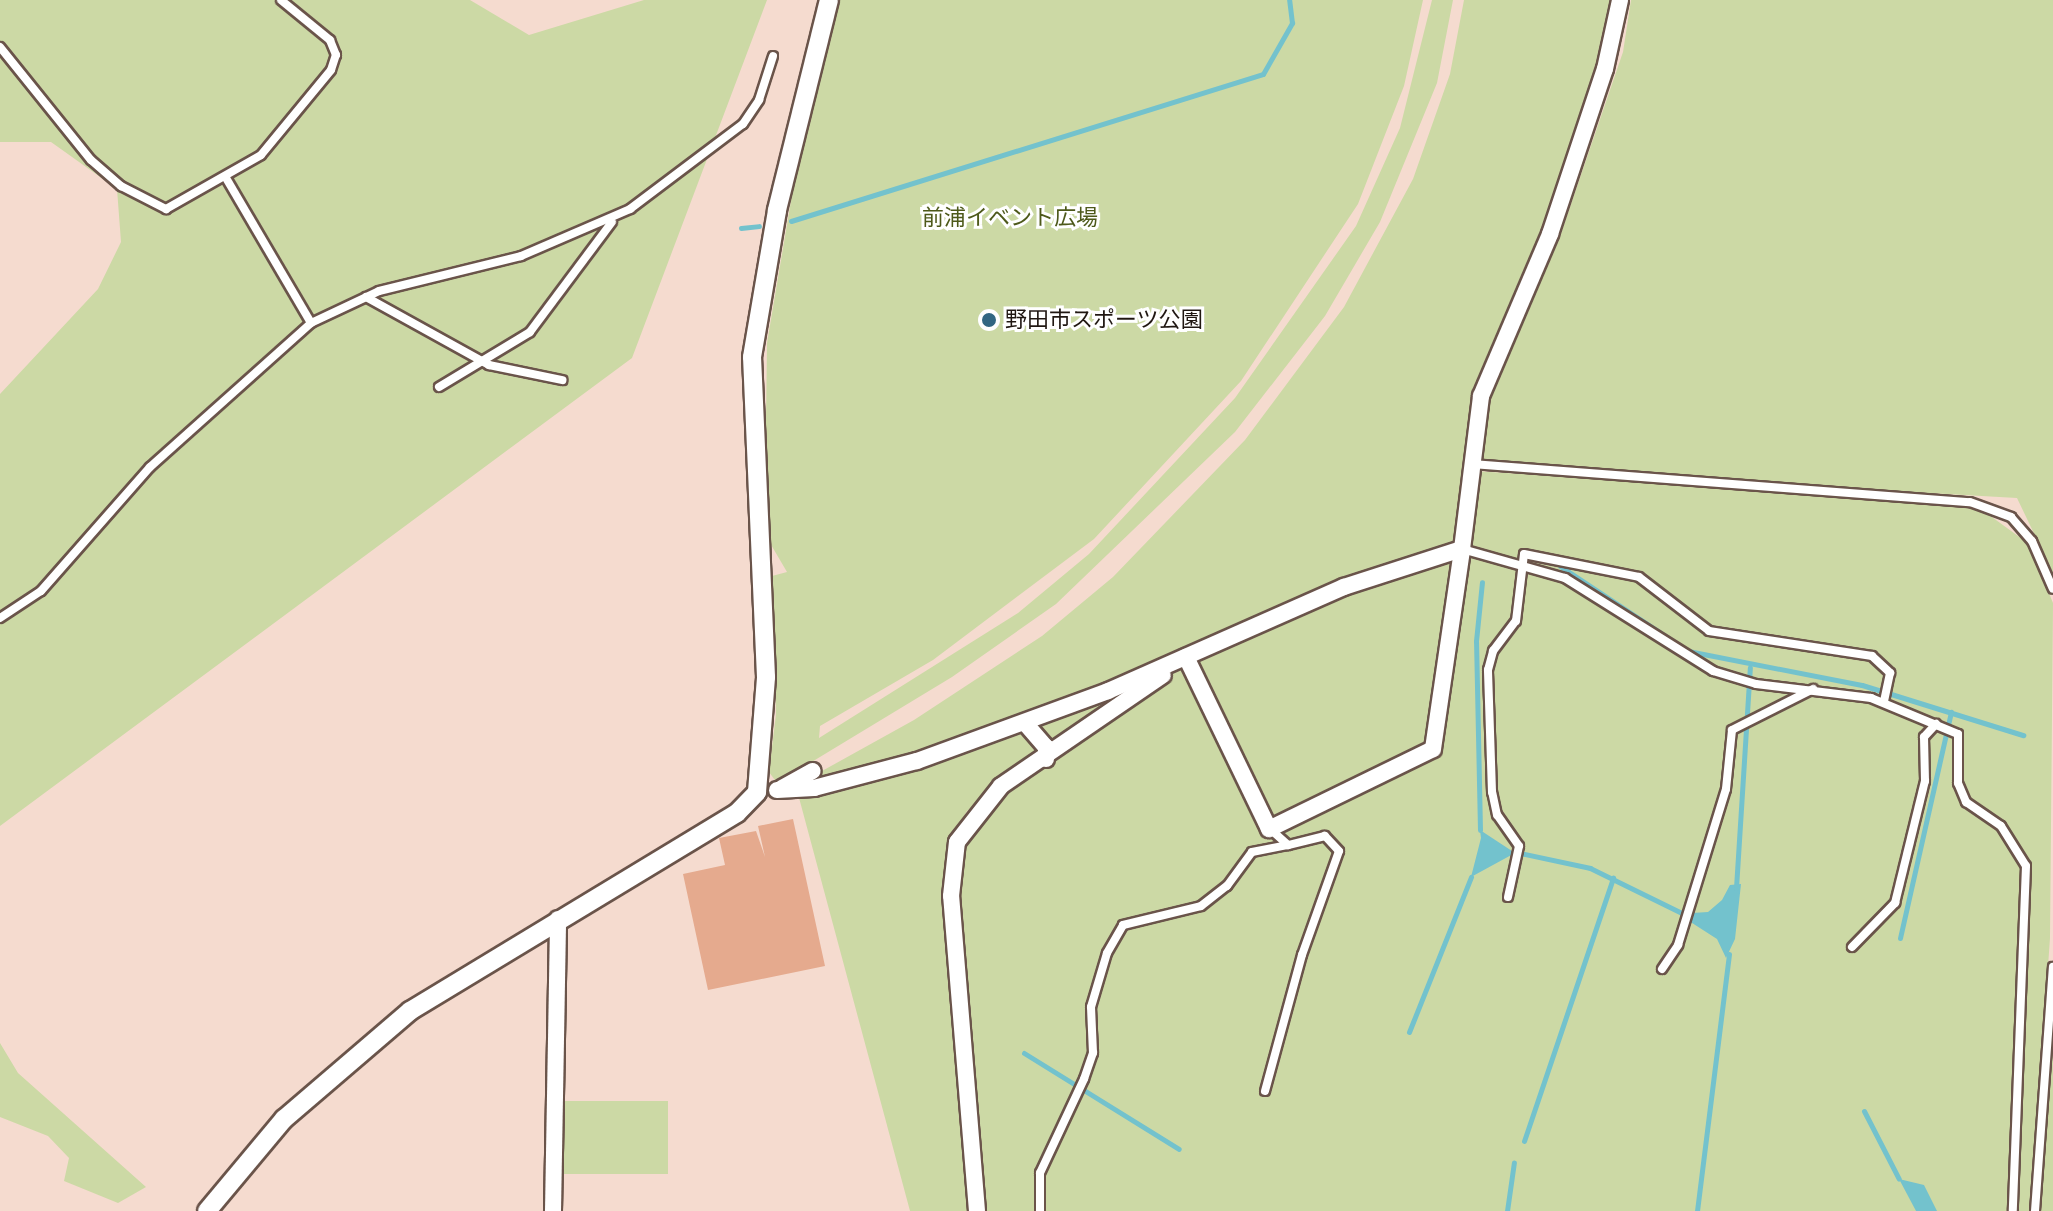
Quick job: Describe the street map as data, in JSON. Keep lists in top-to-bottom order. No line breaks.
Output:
{"parks":["前浦イベント広場"],"places":["野田市スポーツ公園"]}
